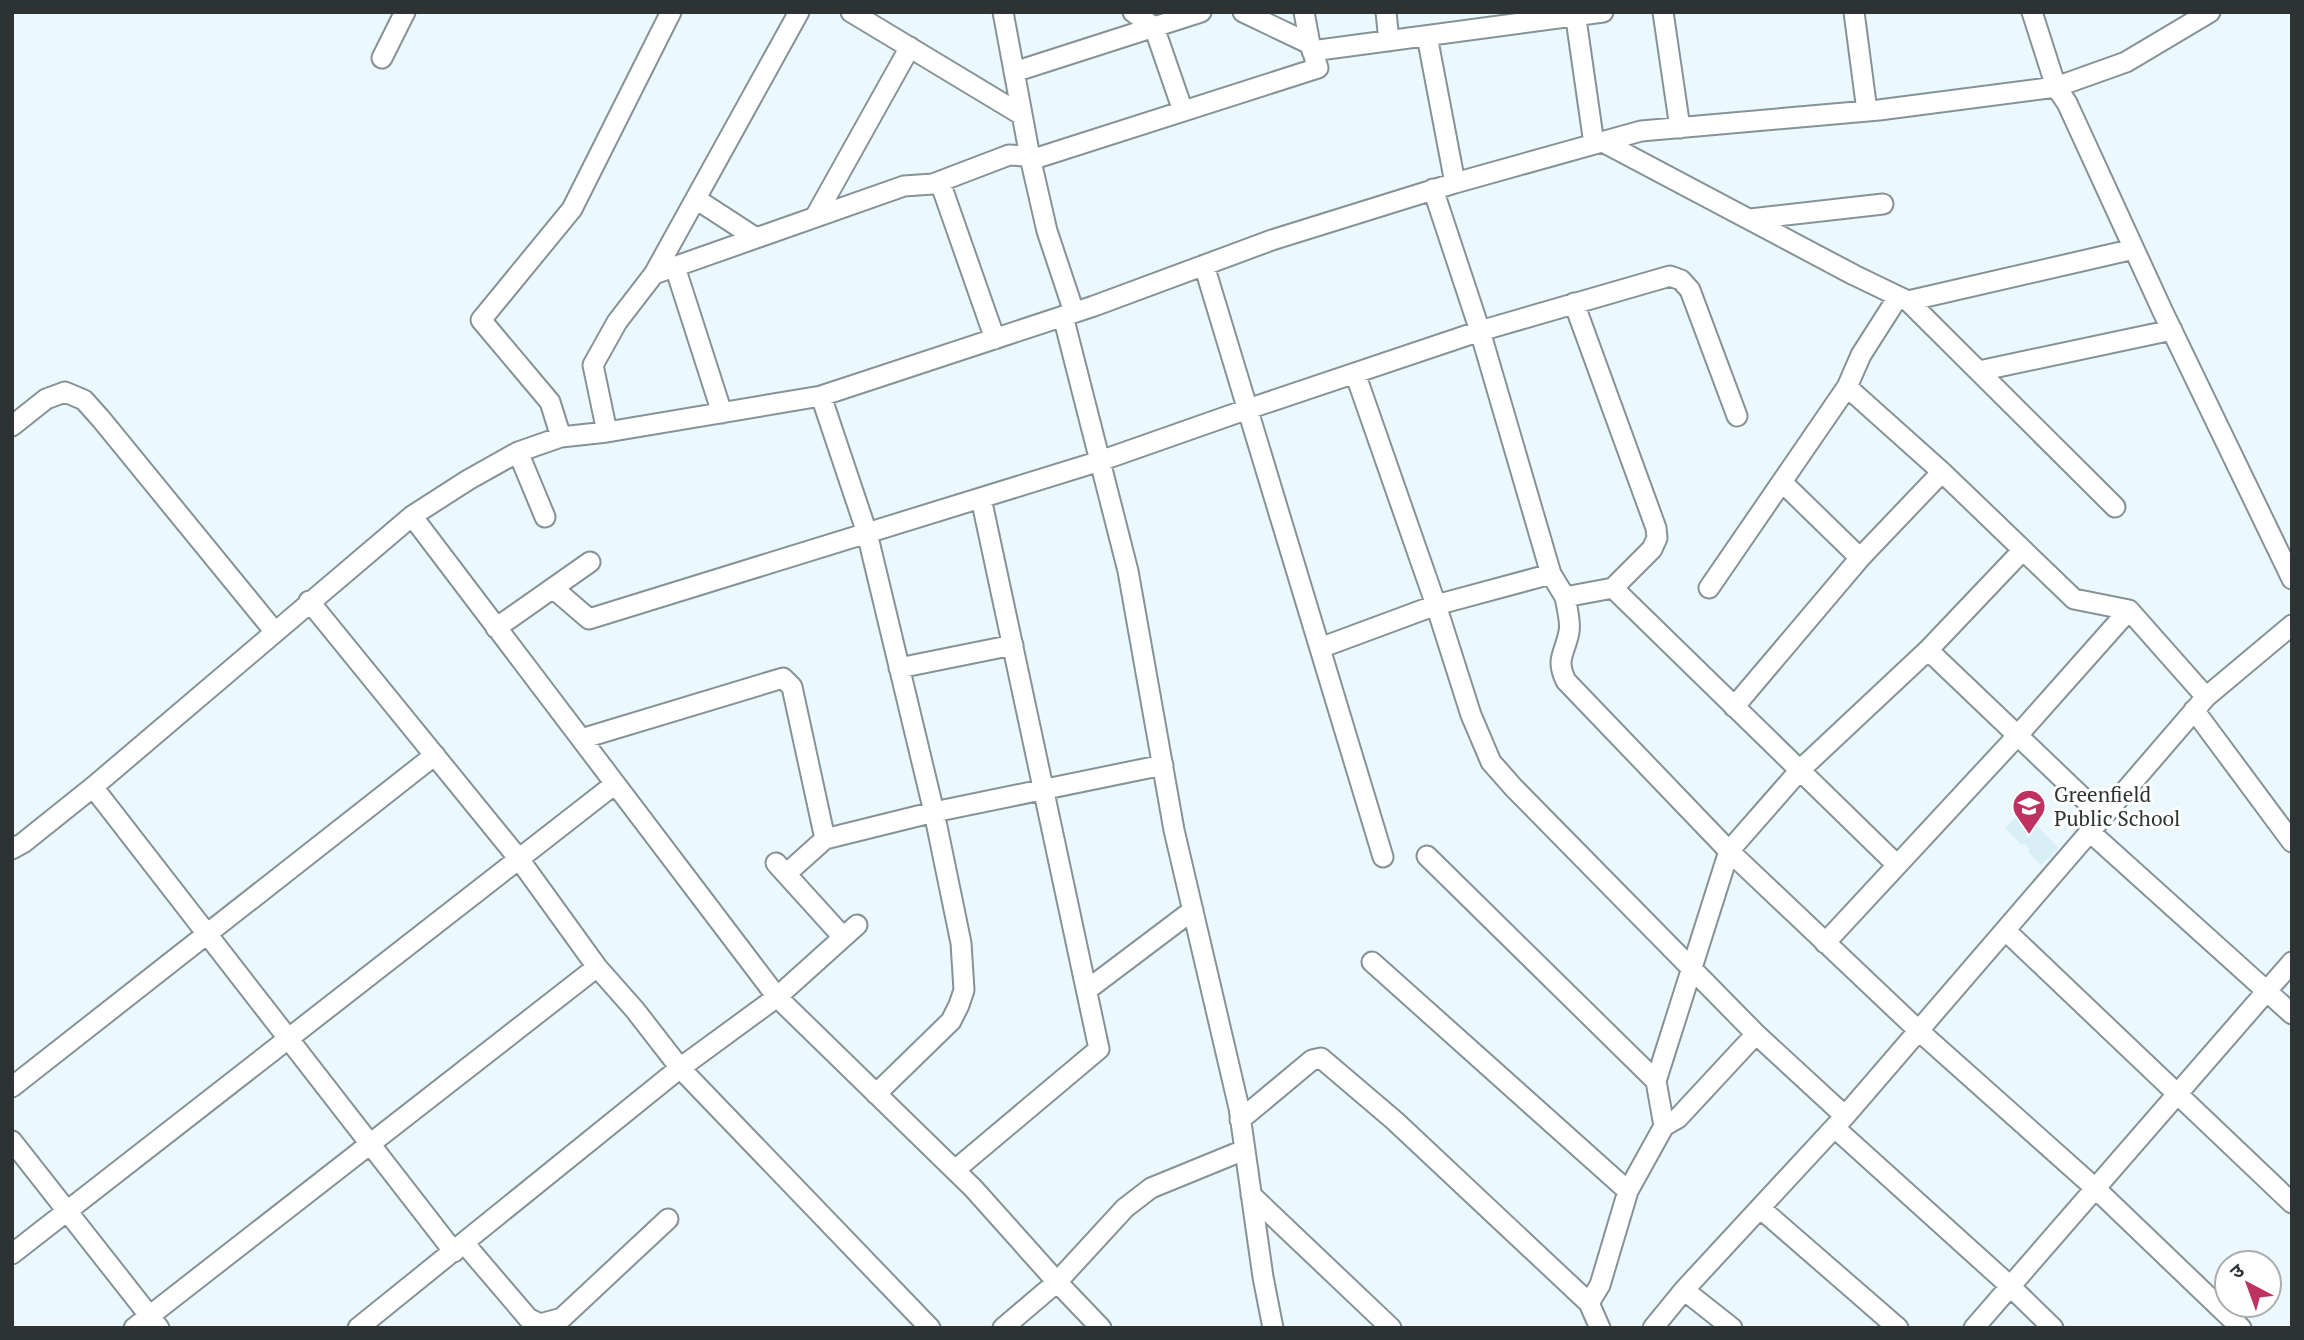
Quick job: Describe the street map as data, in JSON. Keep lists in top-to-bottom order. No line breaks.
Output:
{"places":{"school or university":["Greenfield Public School"]},"north":"top left"}
